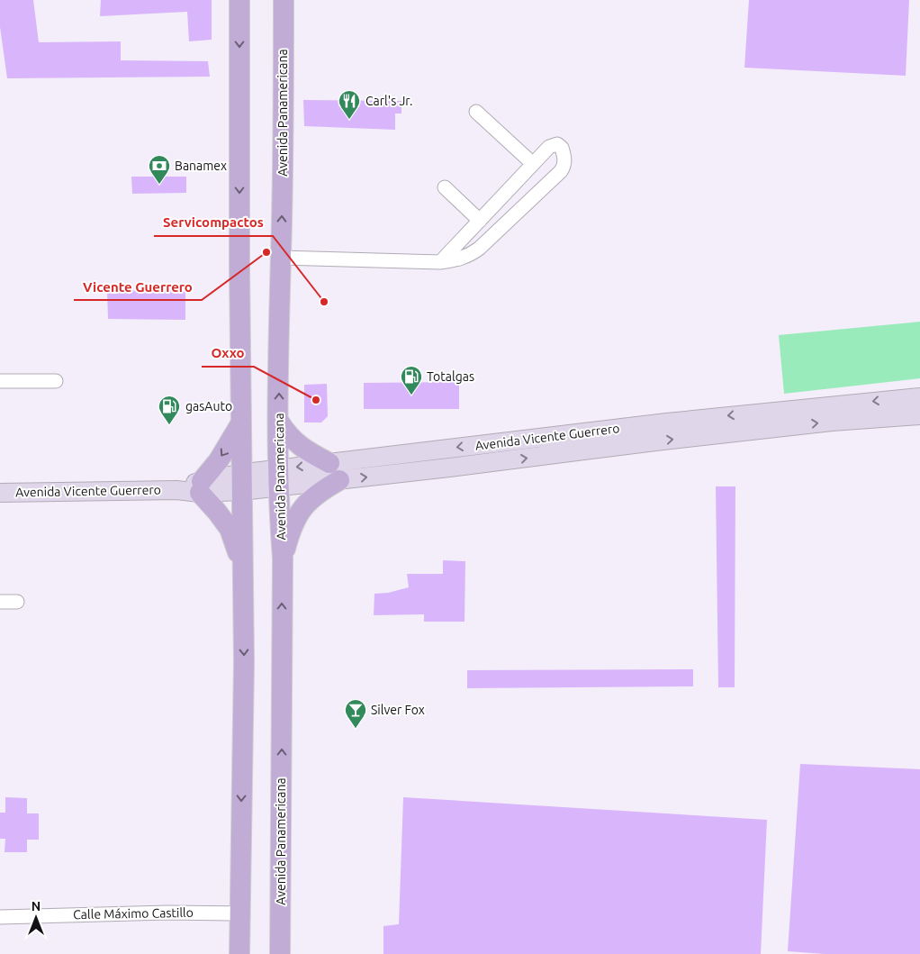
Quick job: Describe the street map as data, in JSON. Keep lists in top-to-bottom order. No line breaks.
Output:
{"streets":{"main road":["Avenida Panamericana","Avenida Vicente Guerrero"],"street":["Calle Máximo Castillo"]},"crossings":[["Avenida Panamericana","Avenida Vicente Guerrero"]],"places":{"restaurant":["Carl's Jr."],"bank":["Banamex"],"other":["Vicente Guerrero","Servicompactos","Oxxo"],"fuel station":["Totalgas","gasAuto"],"bar":["Silver Fox"]},"north":"top"}
